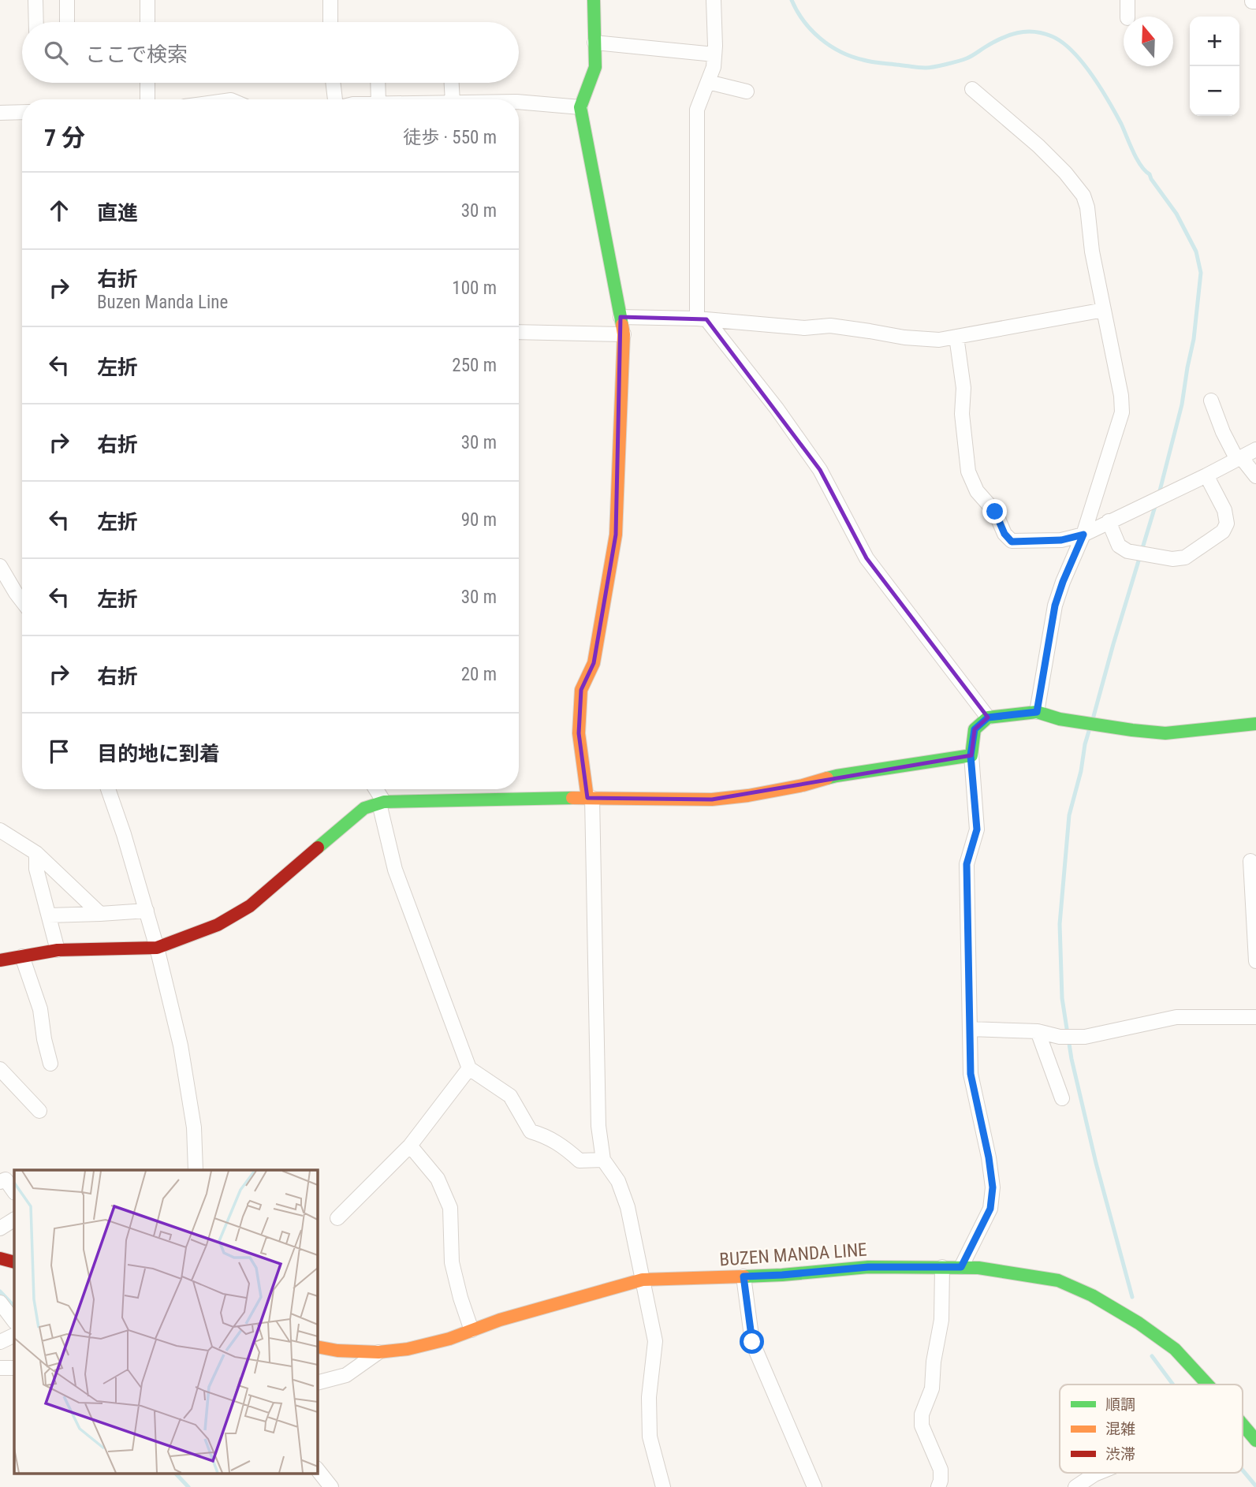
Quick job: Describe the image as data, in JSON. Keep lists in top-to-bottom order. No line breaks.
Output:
{"streets":{"street":["BUZEN MANDA LINE"]},"legend":["順調","混雑","渋滞"],"north":"top","page":{"map_buttons":["+","−"],"search":"ここで検索","heading":["7 分","徒歩 · 550 m"],"list":[["直進","30 m"],["右折","Buzen Manda Line","100 m"],["左折","250 m"],["右折","30 m"],["左折","90 m"],["左折","30 m"],["右折","20 m"],"目的地に到着"]}}
